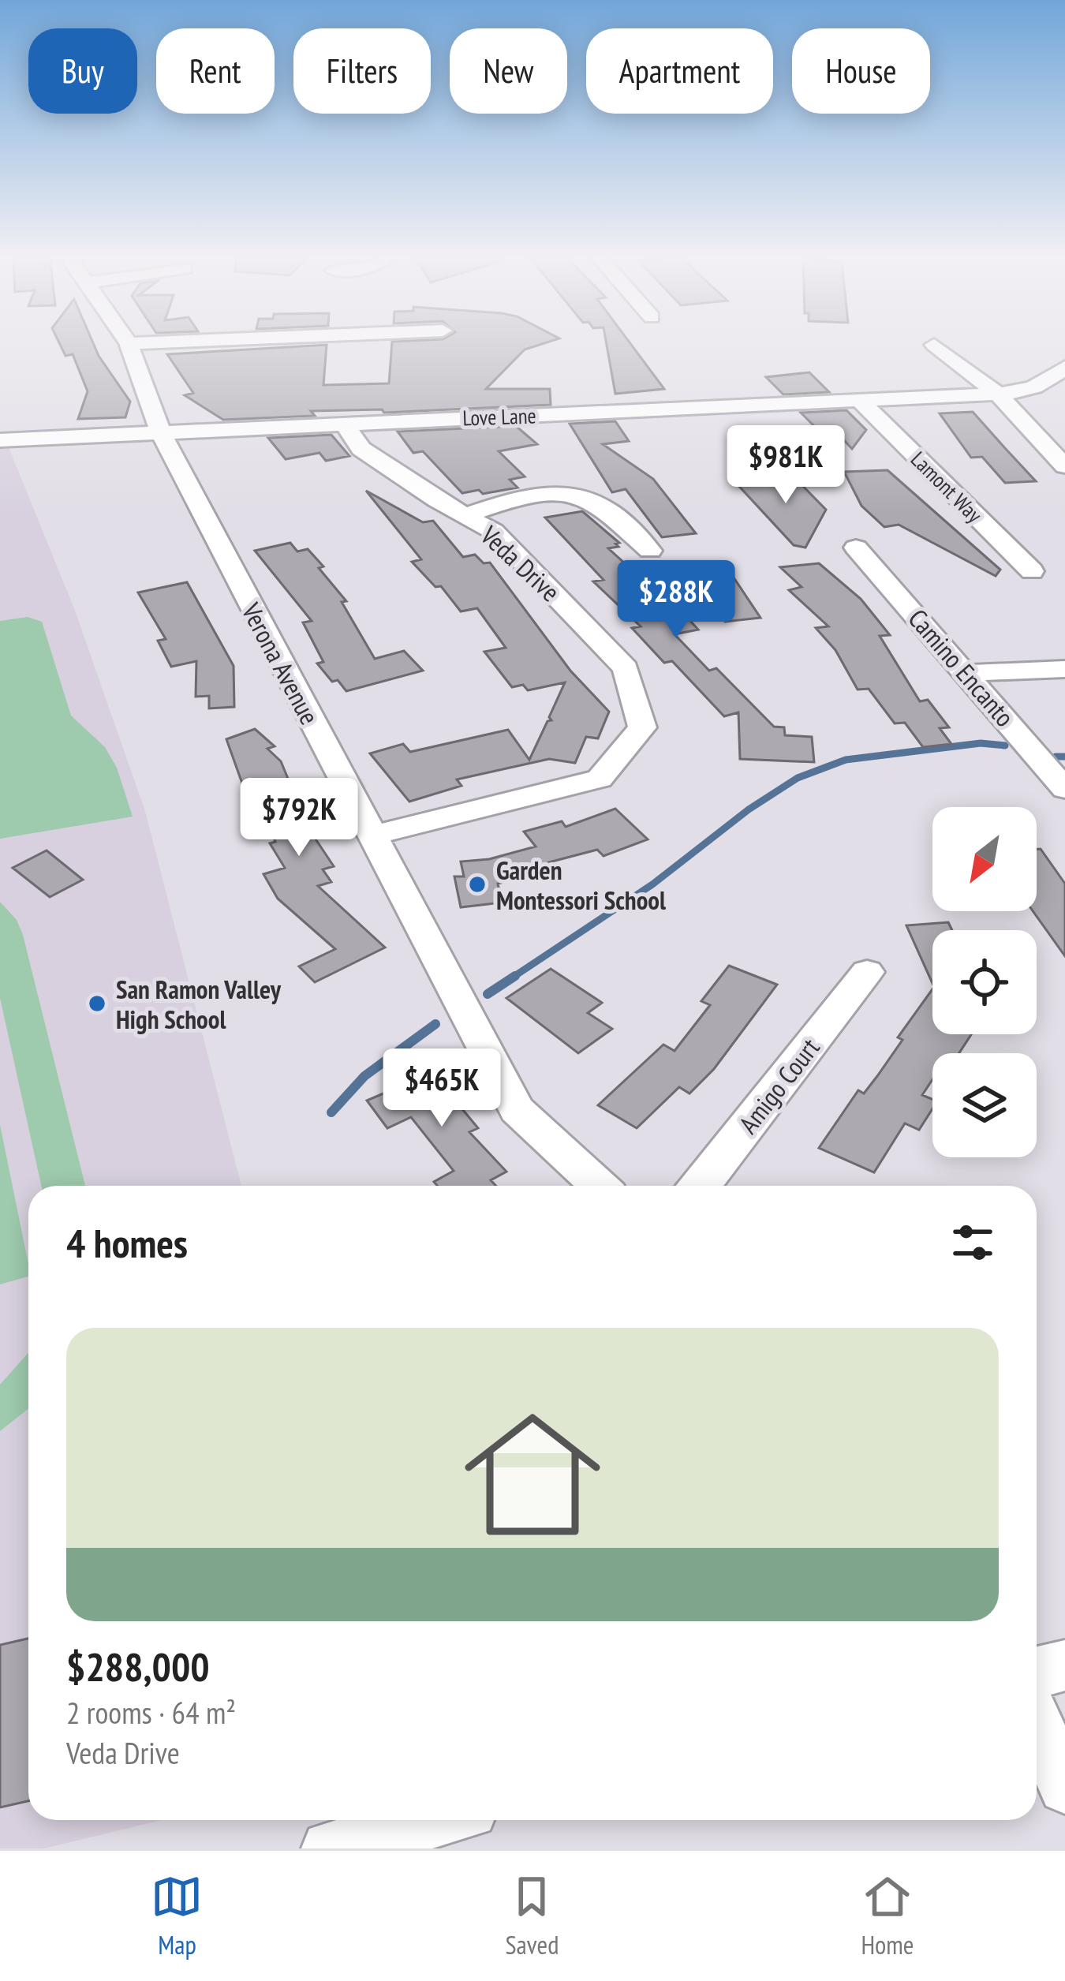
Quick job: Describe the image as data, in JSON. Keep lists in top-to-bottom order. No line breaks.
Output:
{"streets":{"street":["Love Lane","Lamont Way","Veda Drive","Verona Avenue","Camino Encanto","Amigo Court"]},"crossings":[["Love Lane","Lamont Way"],["Love Lane","Veda Drive"],["Love Lane","Verona Avenue"],["Veda Drive","Verona Avenue"]],"places":["Garden Montessori School","San Ramon Valley High School"],"north":"bottom left","page":{"chip":["Buy","Rent","Filters","New","Apartment","House"],"price":["$981K","$288K","$792K","$465K"],"heading":"4 homes","list":[{"name":"$288,000","note":"2 rooms · 64 m² · Veda Drive"}],"tabs":["Map","Saved","Home"]}}
